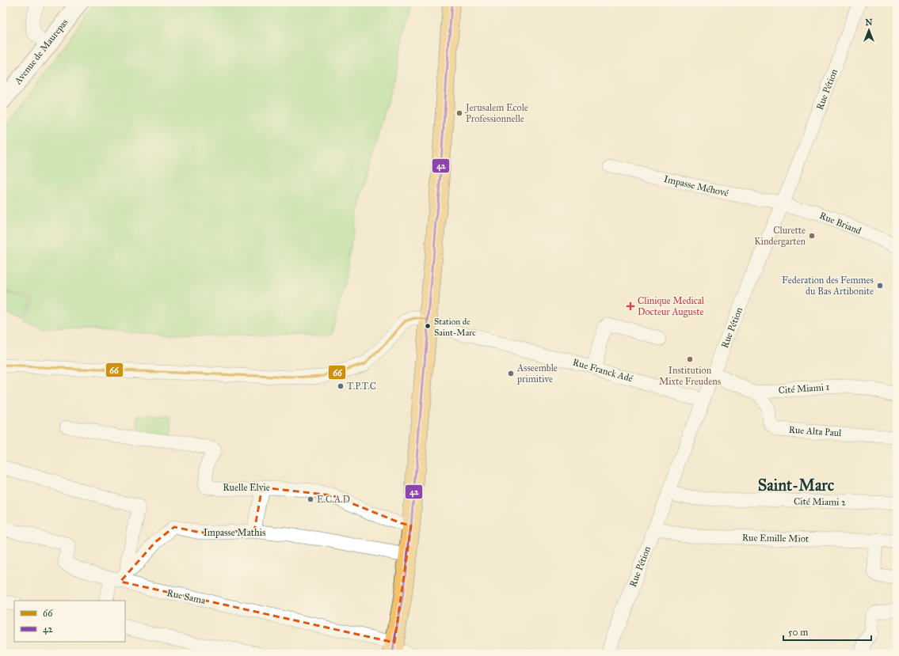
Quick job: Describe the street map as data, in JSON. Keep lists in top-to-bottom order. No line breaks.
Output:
{"streets":{"street":["Avenue de Maurepas","Rue Pétion","Impasse Méhové","Rue Briand","Rue Franck Adé","Cité Miami 1","Rue Alta Paul","Ruelle Elvie","Cité Miami 2","Impasse Mathis","Rue Emille Miot","Rue Sama"]},"crossings":[["Rue Pétion","Impasse Méhové"],["Rue Pétion","Rue Briand"],["Rue Pétion","Rue Franck Adé"],["Rue Pétion","Cité Miami 1"],["Rue Pétion","Cité Miami 2"],["Rue Pétion","Rue Emille Miot"],["Impasse Méhové","Rue Briand"],["Cité Miami 1","Rue Alta Paul"],["Impasse Mathis","Rue Sama"]],"districts":["Saint-Marc"],"places":{"other":["Jerusalem Ecole Professionnelle","Clurette Kindergarten","Federation des Femmes du Bas Artibonite","Station de Saint-Marc","Institution Mixte Freudens","Asseemble primitive","T.P.T.C","E.C.A.D"],"health":["Clinique Medical Docteur Auguste"]},"lines":["transit line 42","transit line 66"],"legend":["66","42"],"scale_bar":"50 m","north":"top"}
